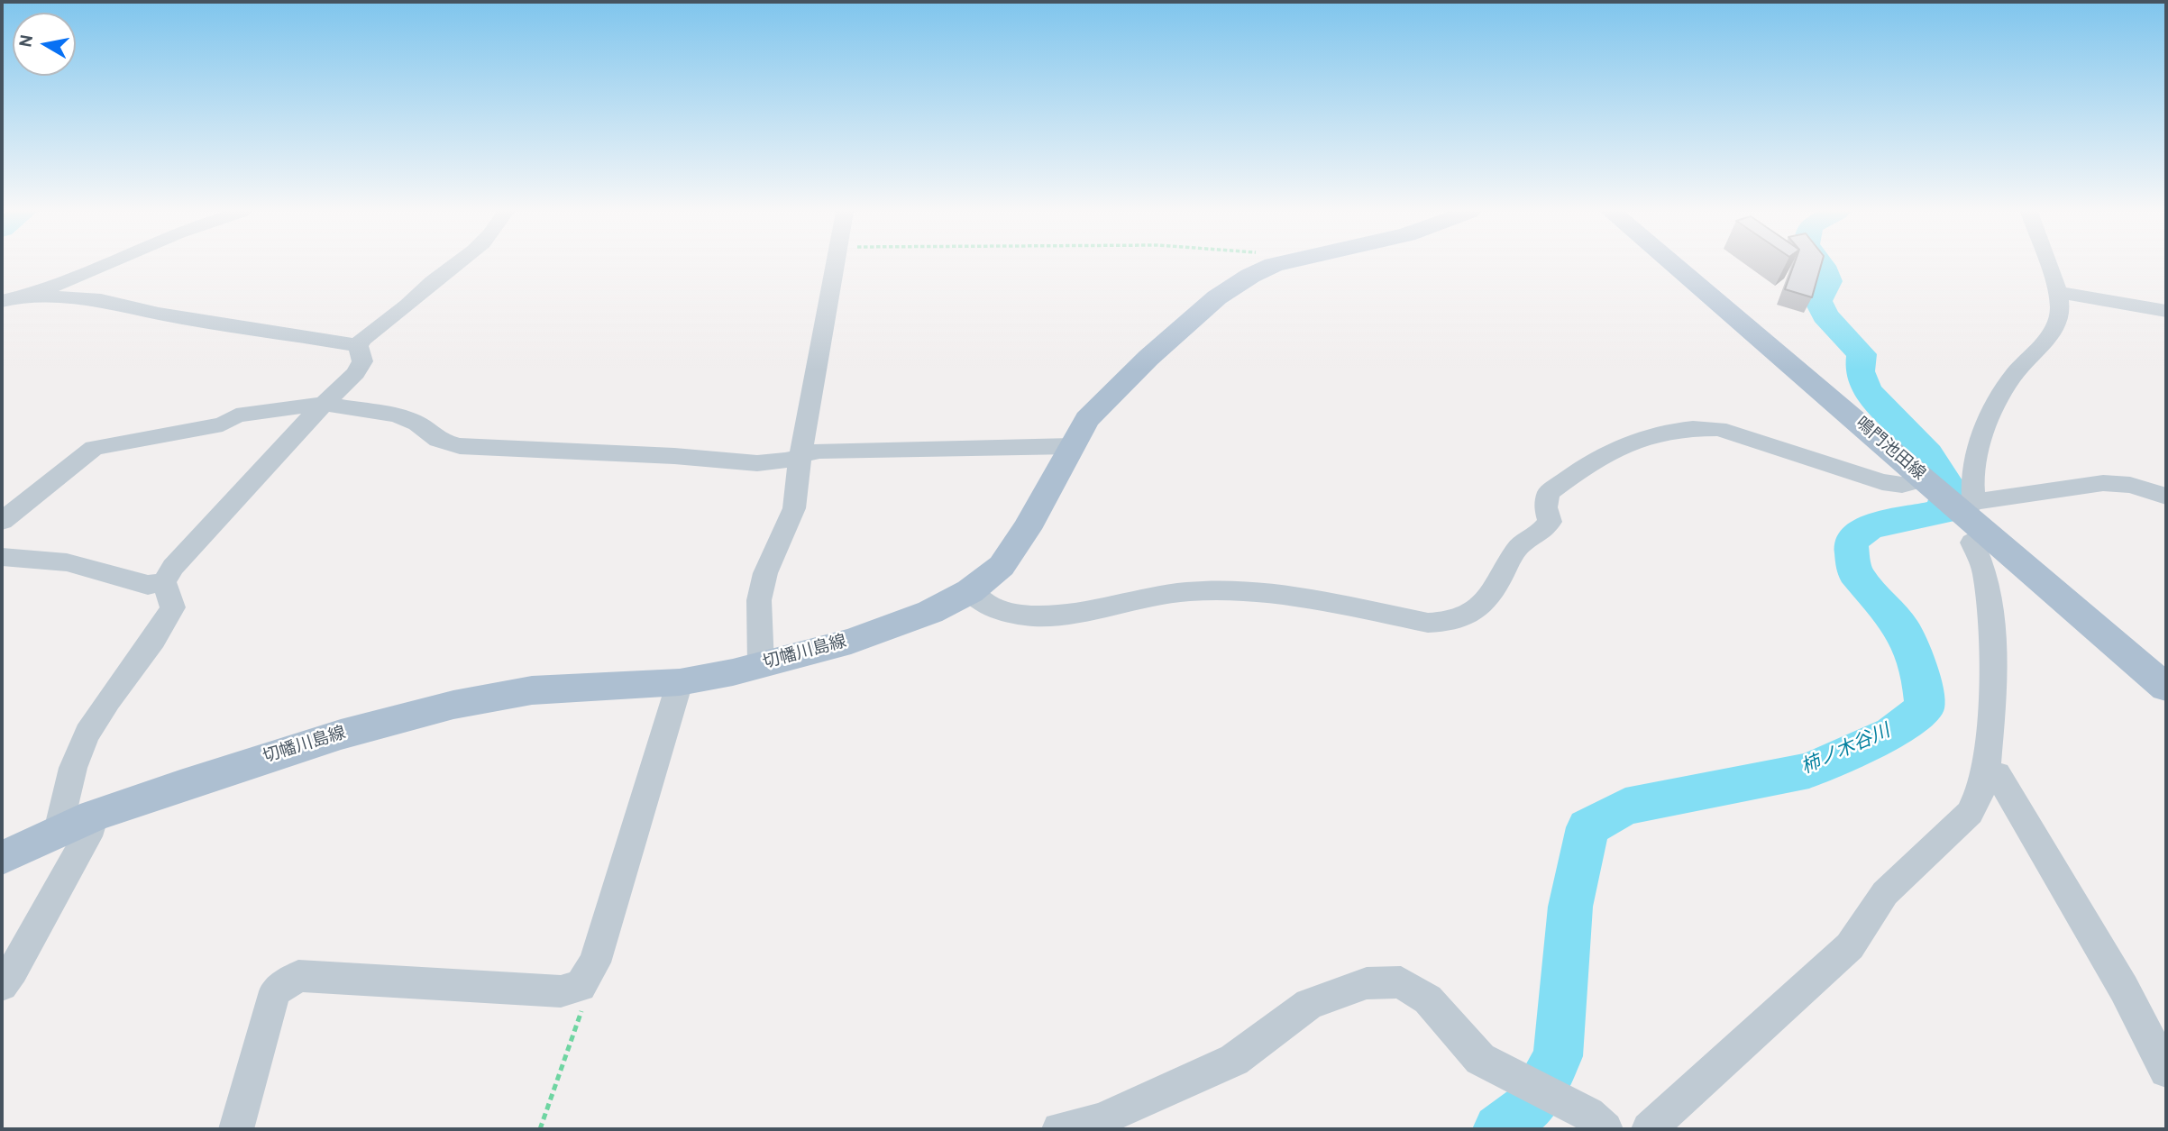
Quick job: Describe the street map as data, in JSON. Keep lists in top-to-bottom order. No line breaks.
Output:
{"streets":{"main road":["鳴門池田線","切幡川島線"]},"water":["柿ノ木谷川"],"north":"left"}
